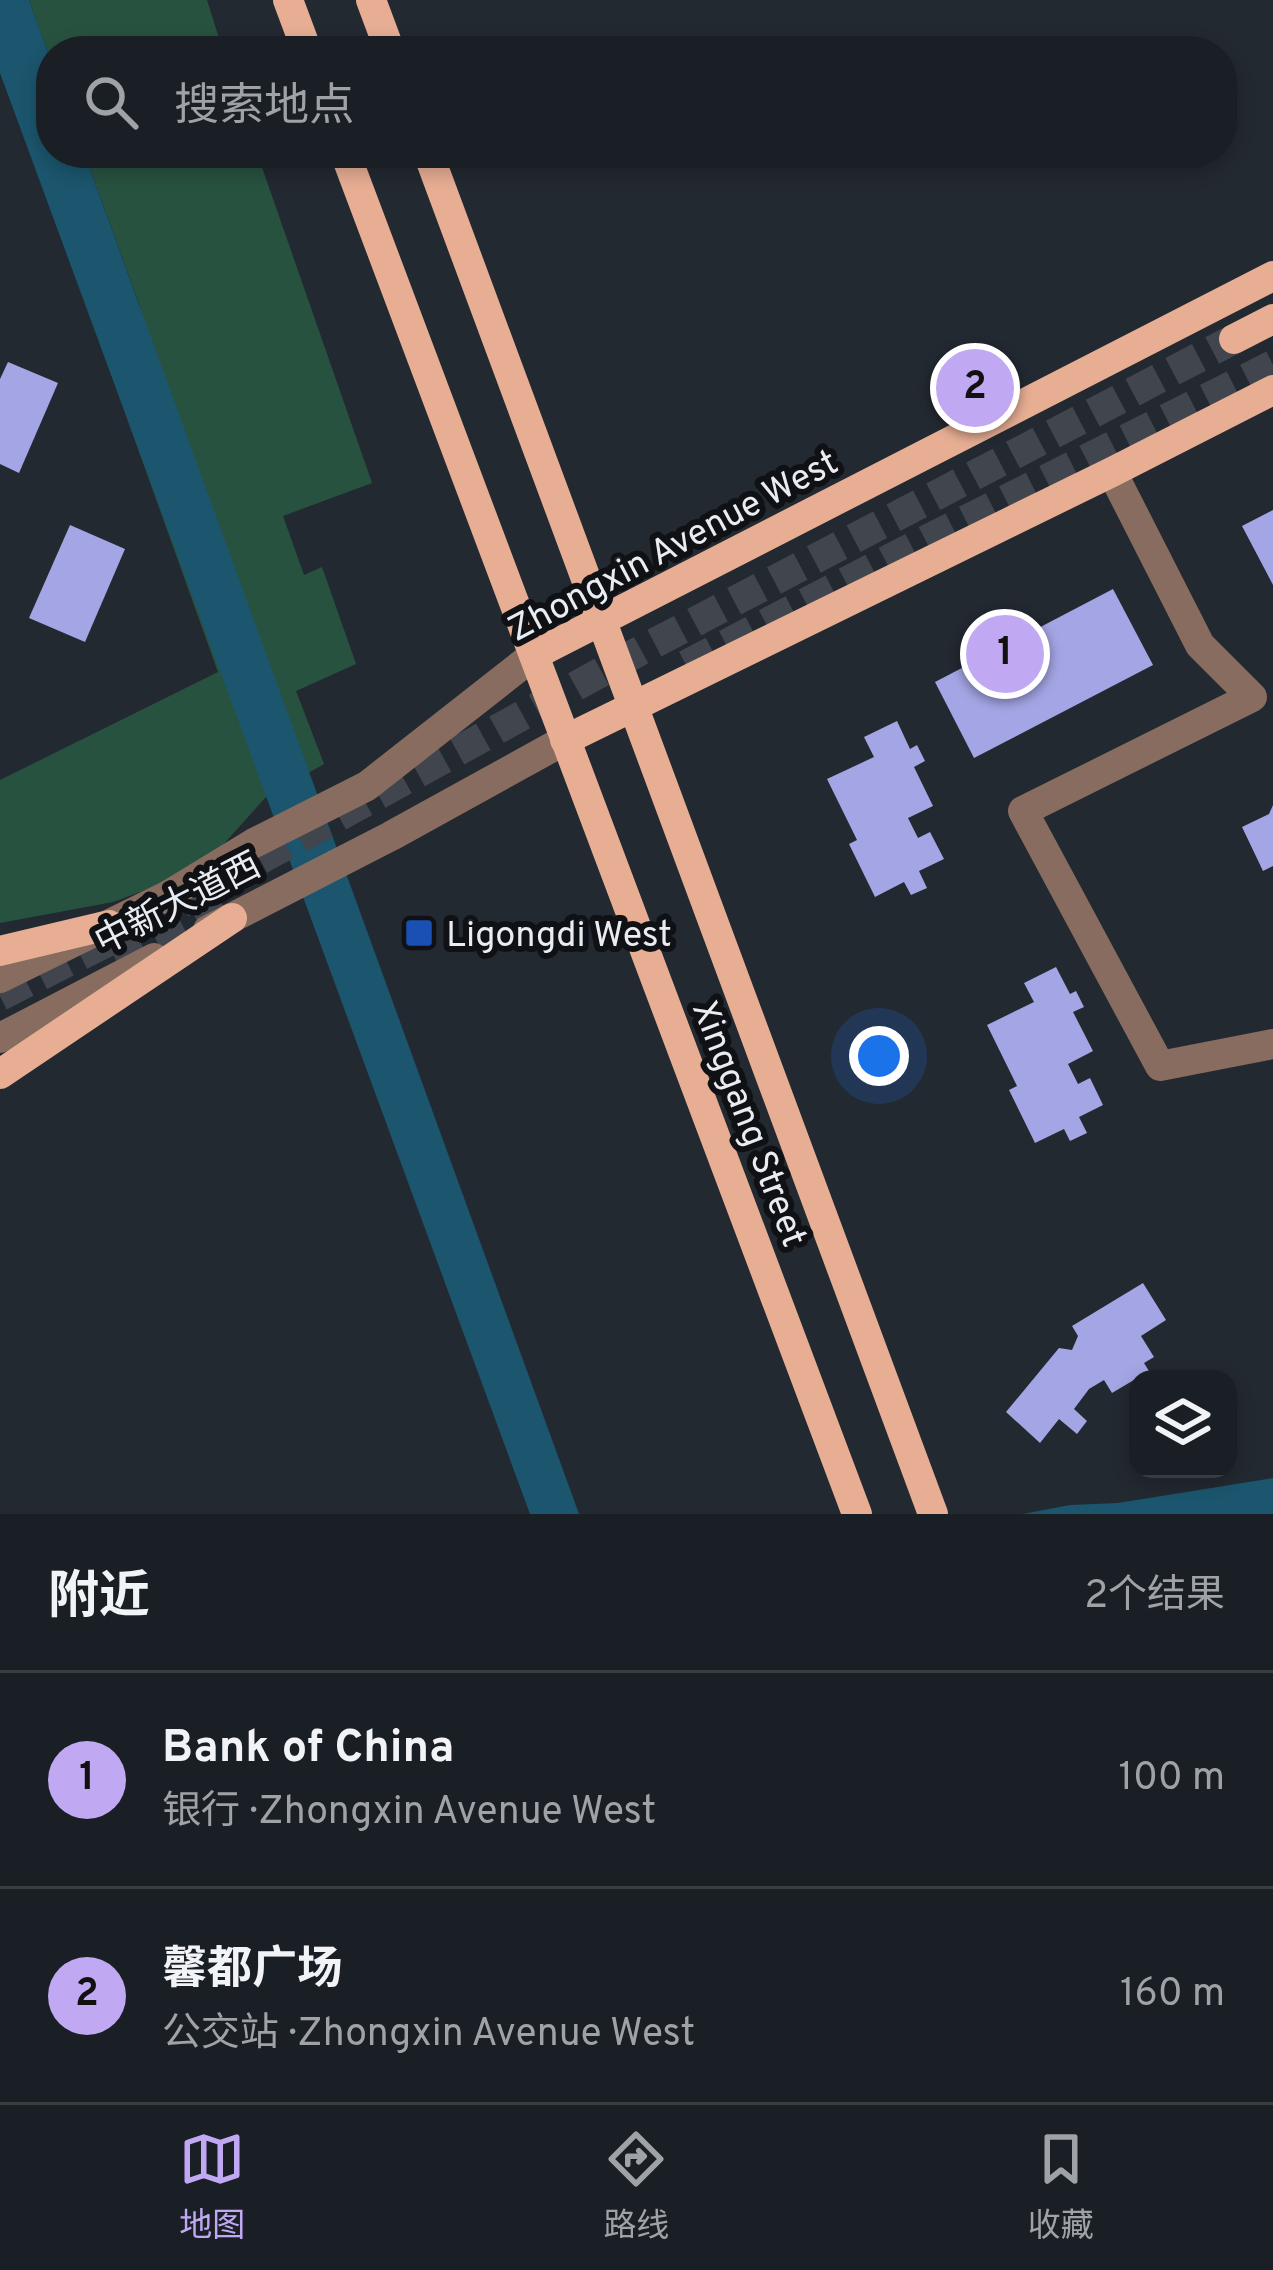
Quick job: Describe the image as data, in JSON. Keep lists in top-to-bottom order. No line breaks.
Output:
{"streets":{"main road":["Zhongxin Avenue West","Xinggang Street"],"street":["中新大道西"]},"crossings":[["Zhongxin Avenue West","Xinggang Street"],["中新大道西","Xinggang Street"]],"places":{"transit":["Ligongdi West"]},"page":{"search":"搜索地点","pins":["2","1"],"heading":["附近","2个结果"],"list":[{"mark":"1","name":"Bank of China","note":"银行 · Zhongxin Avenue West","value":"100 m"},{"mark":"2","name":"馨都广场","note":"公交站 · Zhongxin Avenue West","value":"160 m"}],"nav":["地图","路线","收藏"]}}
